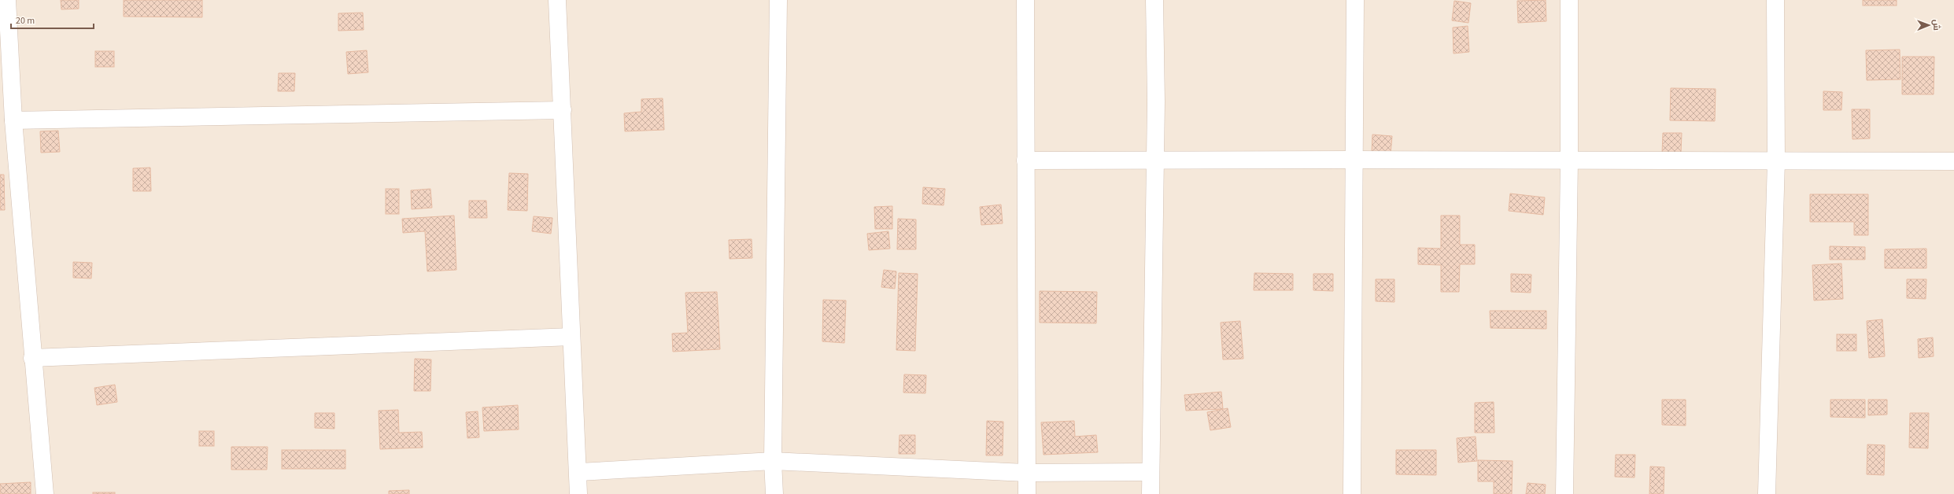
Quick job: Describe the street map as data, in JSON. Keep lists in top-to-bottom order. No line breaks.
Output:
{"scale_bar":"20 m","north":"right"}
